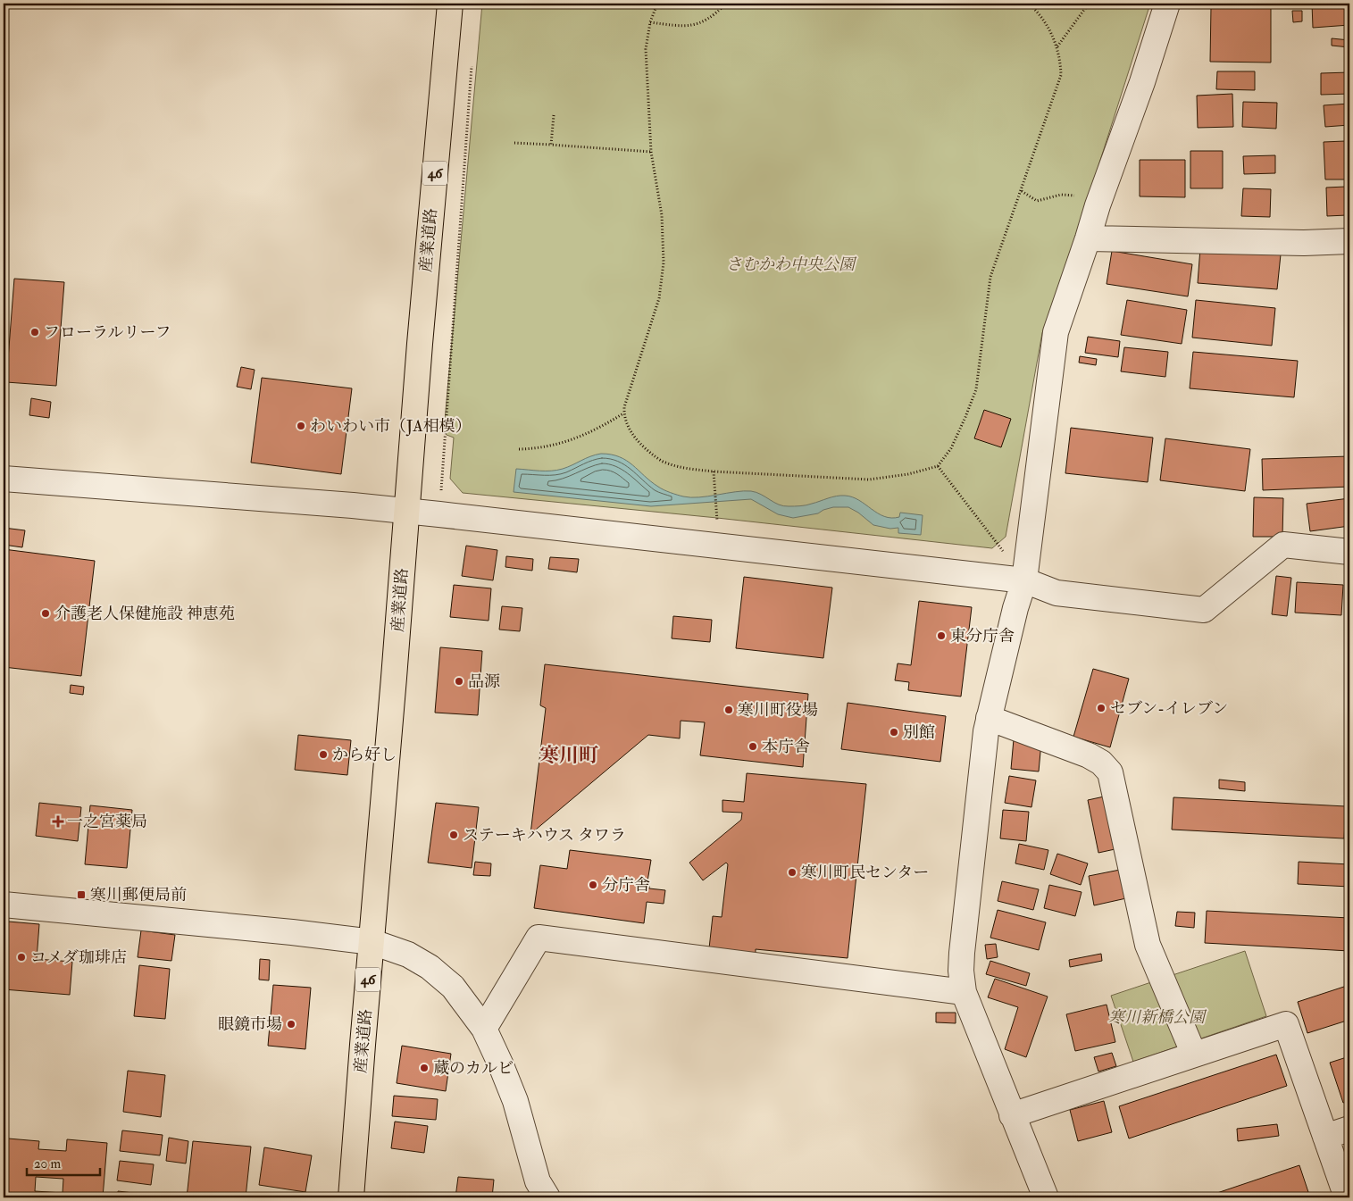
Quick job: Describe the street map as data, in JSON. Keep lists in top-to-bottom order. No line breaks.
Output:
{"streets":{"main road":["46","産業道路"]},"districts":["寒川町"],"parks":["さむかわ中央公園","寒川新橋公園"],"places":{"other":["フローラルリーフ","わいわい市（JA相模）","介護老人保健施設 神恵苑","東分庁舎","品源","セブン-イレブン","寒川町役場","別館","本庁舎","から好し","ステーキハウス タワラ","寒川町民センター","分庁舎","コメダ珈琲店","眼鏡市場","蔵のカルビ"],"health":["一之宮薬局"],"transit":["寒川郵便局前"]},"scale_bar":"20 m"}
